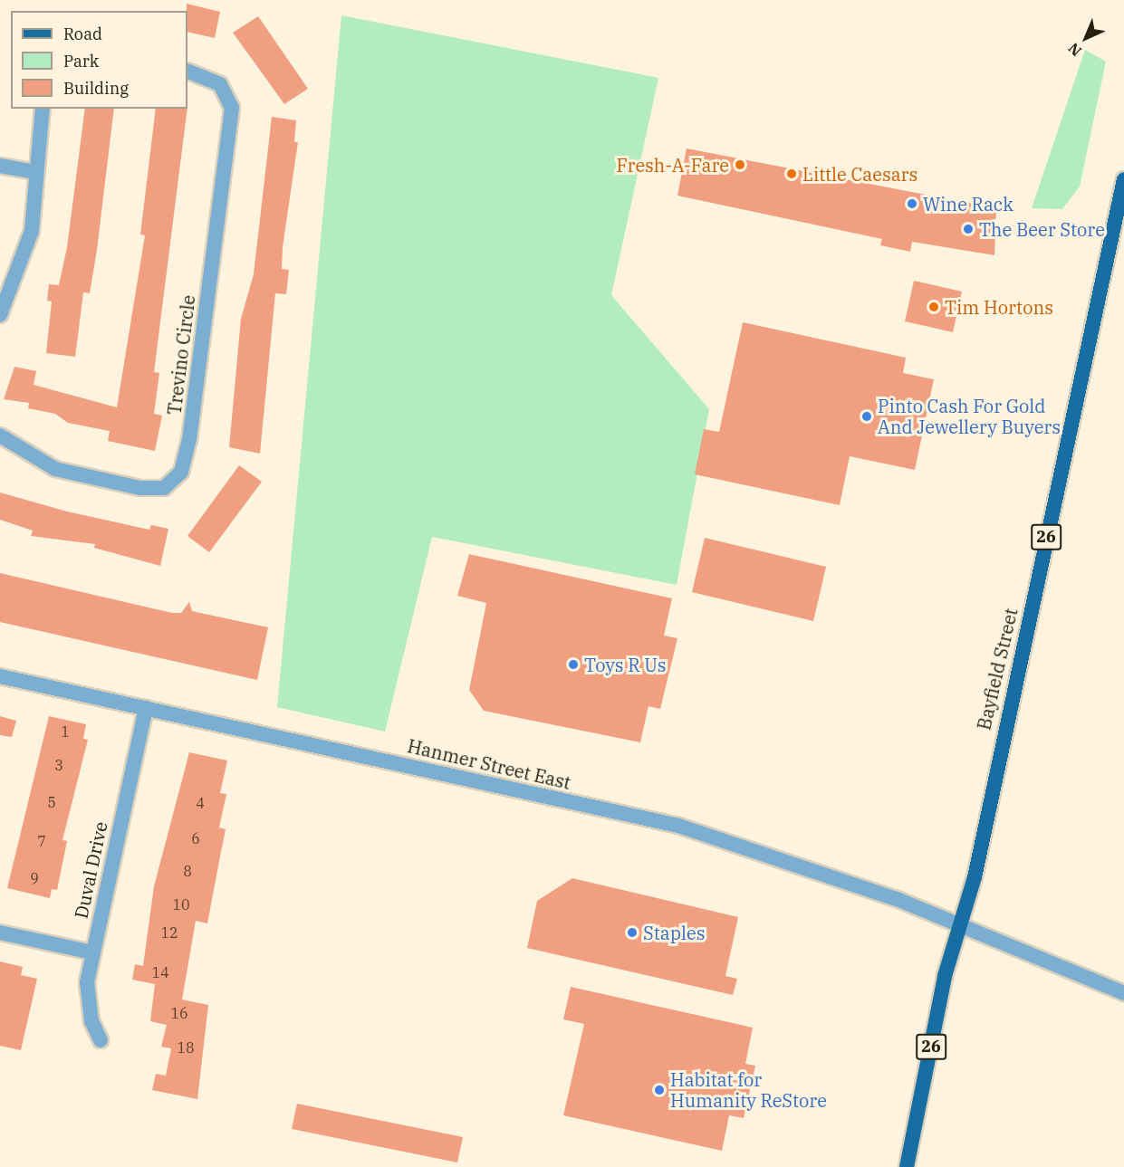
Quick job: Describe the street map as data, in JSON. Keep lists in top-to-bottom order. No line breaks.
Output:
{"streets":{"main road":["26","Bayfield Street"],"street":["Trevino Circle","Hanmer Street East","Duval Drive"]},"crossings":[["Bayfield Street","Hanmer Street East"],["Hanmer Street East","Duval Drive"]],"places":["Fresh-A-Fare","Little Caesars","Wine Rack","The Beer Store","Tim Hortons","Pinto Cash For Gold And Jewellery Buyers","Toys R Us","Staples","Habitat for Humanity ReStore"],"house_numbers":["1","3","5","4","6","7","8","9","10","12","14","16","18"],"legend":["Road","Park","Building"],"north":"bottom left"}
